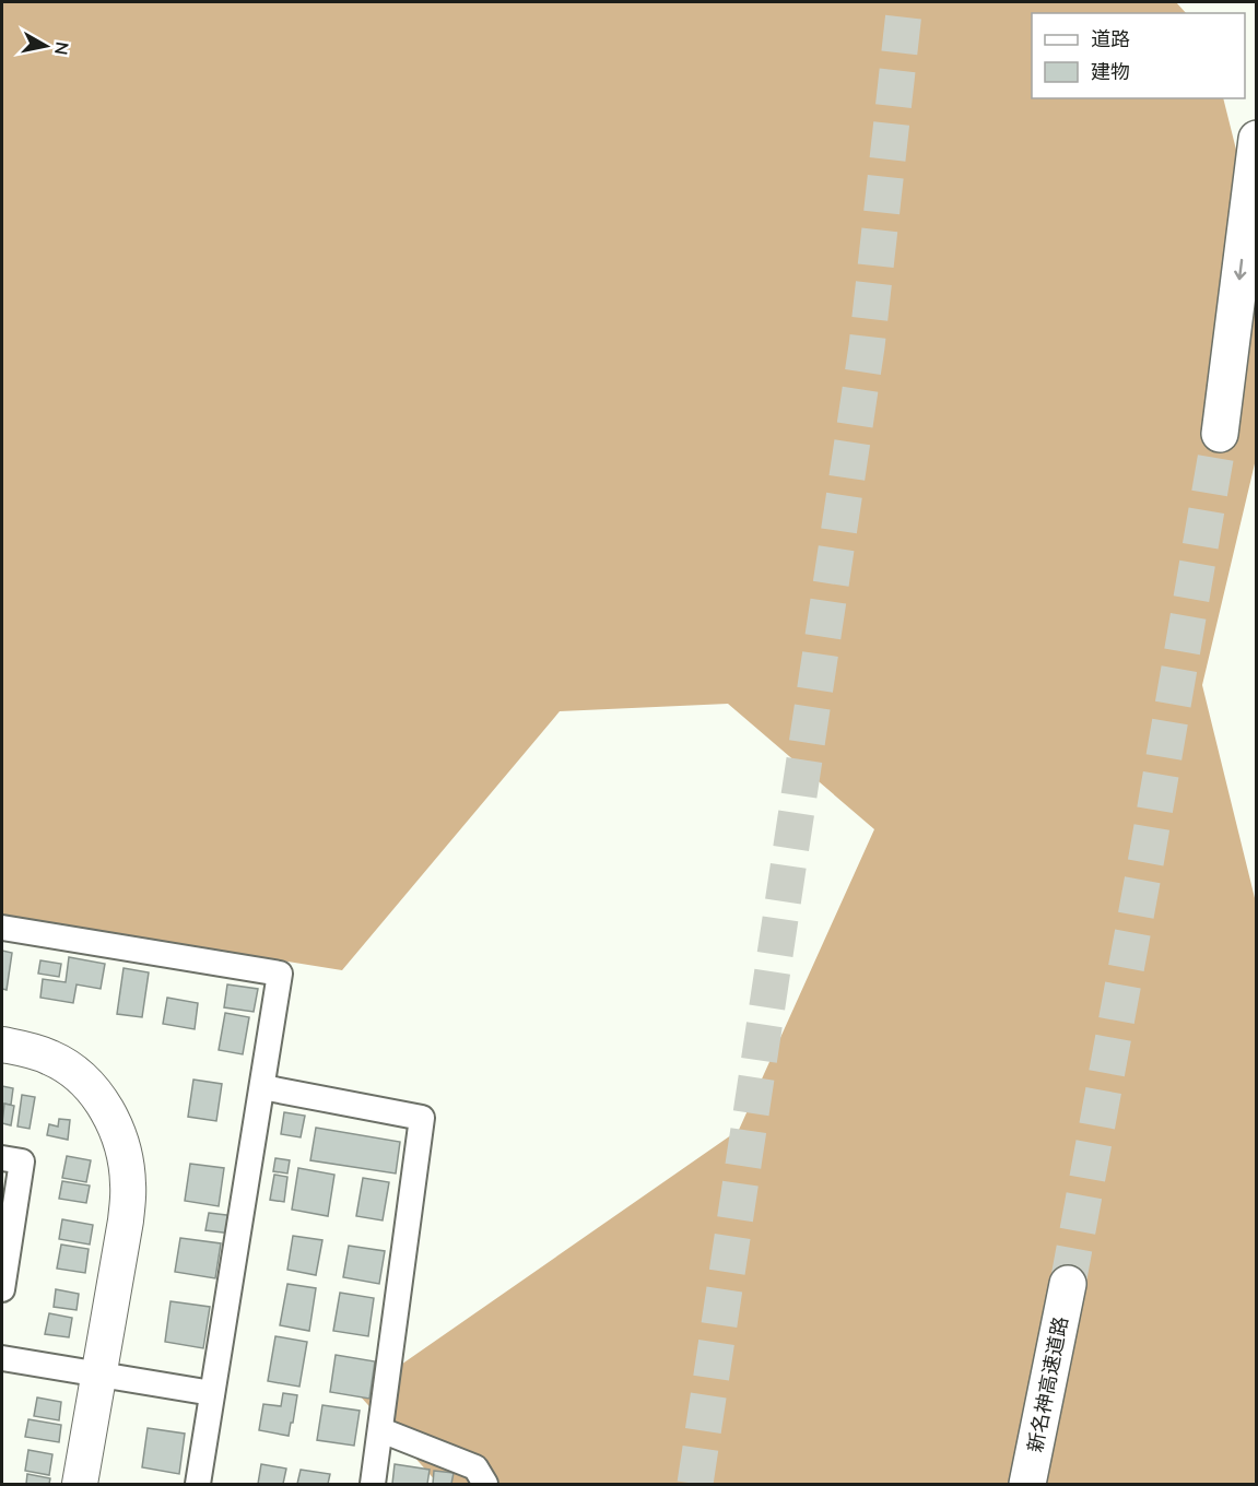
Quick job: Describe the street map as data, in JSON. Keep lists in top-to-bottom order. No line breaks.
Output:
{"streets":{"highway":["新名神高速道路"]},"legend":["道路","建物"],"north":"right"}
